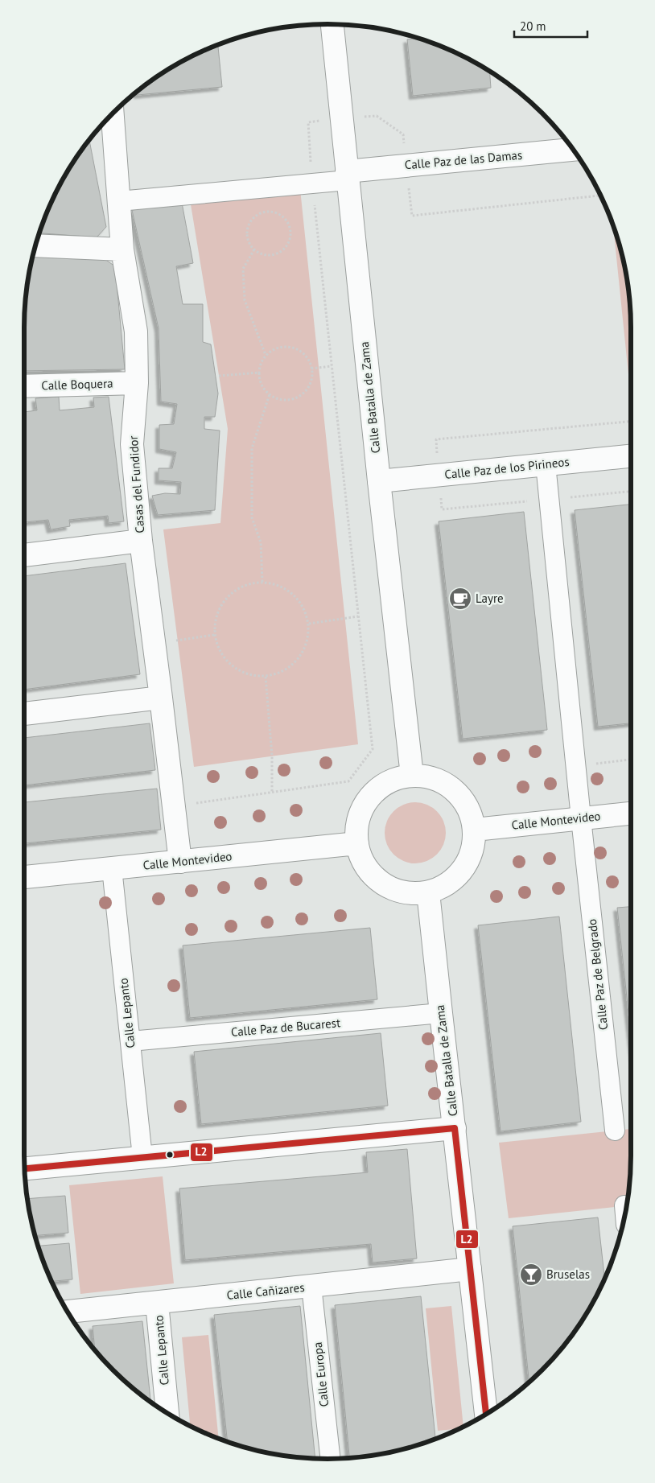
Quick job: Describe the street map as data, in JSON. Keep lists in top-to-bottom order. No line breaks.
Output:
{"streets":{"street":["Calle Paz de las Damas","Calle Boquera","Calle Batalla de Zama","Calle Paz de los Pirineos","Casas del Fundidor","Calle Montevideo","Calle Paz de Belgrado","Calle Lepanto","Calle Paz de Bucarest","Calle Cañizares","Calle Europa"]},"crossings":[["Calle Paz de las Damas","Calle Batalla de Zama"],["Calle Boquera","Casas del Fundidor"],["Calle Batalla de Zama","Calle Paz de los Pirineos"],["Calle Batalla de Zama","Calle Montevideo"],["Calle Batalla de Zama","Calle Paz de Bucarest"],["Calle Batalla de Zama","Calle Cañizares"],["Calle Paz de los Pirineos","Calle Paz de Belgrado"],["Casas del Fundidor","Calle Montevideo"],["Calle Montevideo","Calle Paz de Belgrado"],["Calle Montevideo","Calle Lepanto"],["Calle Lepanto","Calle Paz de Bucarest"],["Calle Lepanto","Calle Cañizares"],["Calle Cañizares","Calle Europa"]],"places":{"cafe":["Layre"],"bar":["Bruselas"]},"lines":["transit line L2"],"scale_bar":"20 m"}
